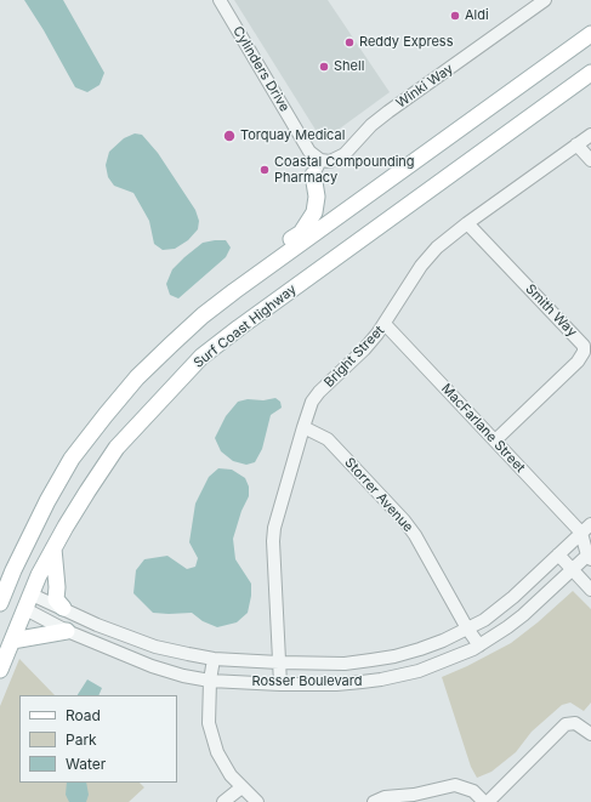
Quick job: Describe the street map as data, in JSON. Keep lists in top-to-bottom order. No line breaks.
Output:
{"streets":{"main road":["Surf Coast Highway"],"street":["Cylinders Drive","Winki Way","Smith Way","Bright Street","MacFarlane Street","Storrer Avenue","Rosser Boulevard"]},"crossings":[["Cylinders Drive","Winki Way"],["Smith Way","Bright Street"],["Smith Way","MacFarlane Street"],["Surf Coast Highway","Rosser Boulevard"],["Bright Street","MacFarlane Street"],["Bright Street","Storrer Avenue"],["Bright Street","Rosser Boulevard"],["MacFarlane Street","Rosser Boulevard"],["Storrer Avenue","Rosser Boulevard"]],"places":["Aldi","Reddy Express","Shell","Torquay Medical","Coastal Compounding Pharmacy"],"legend":["Road","Park","Water"]}
